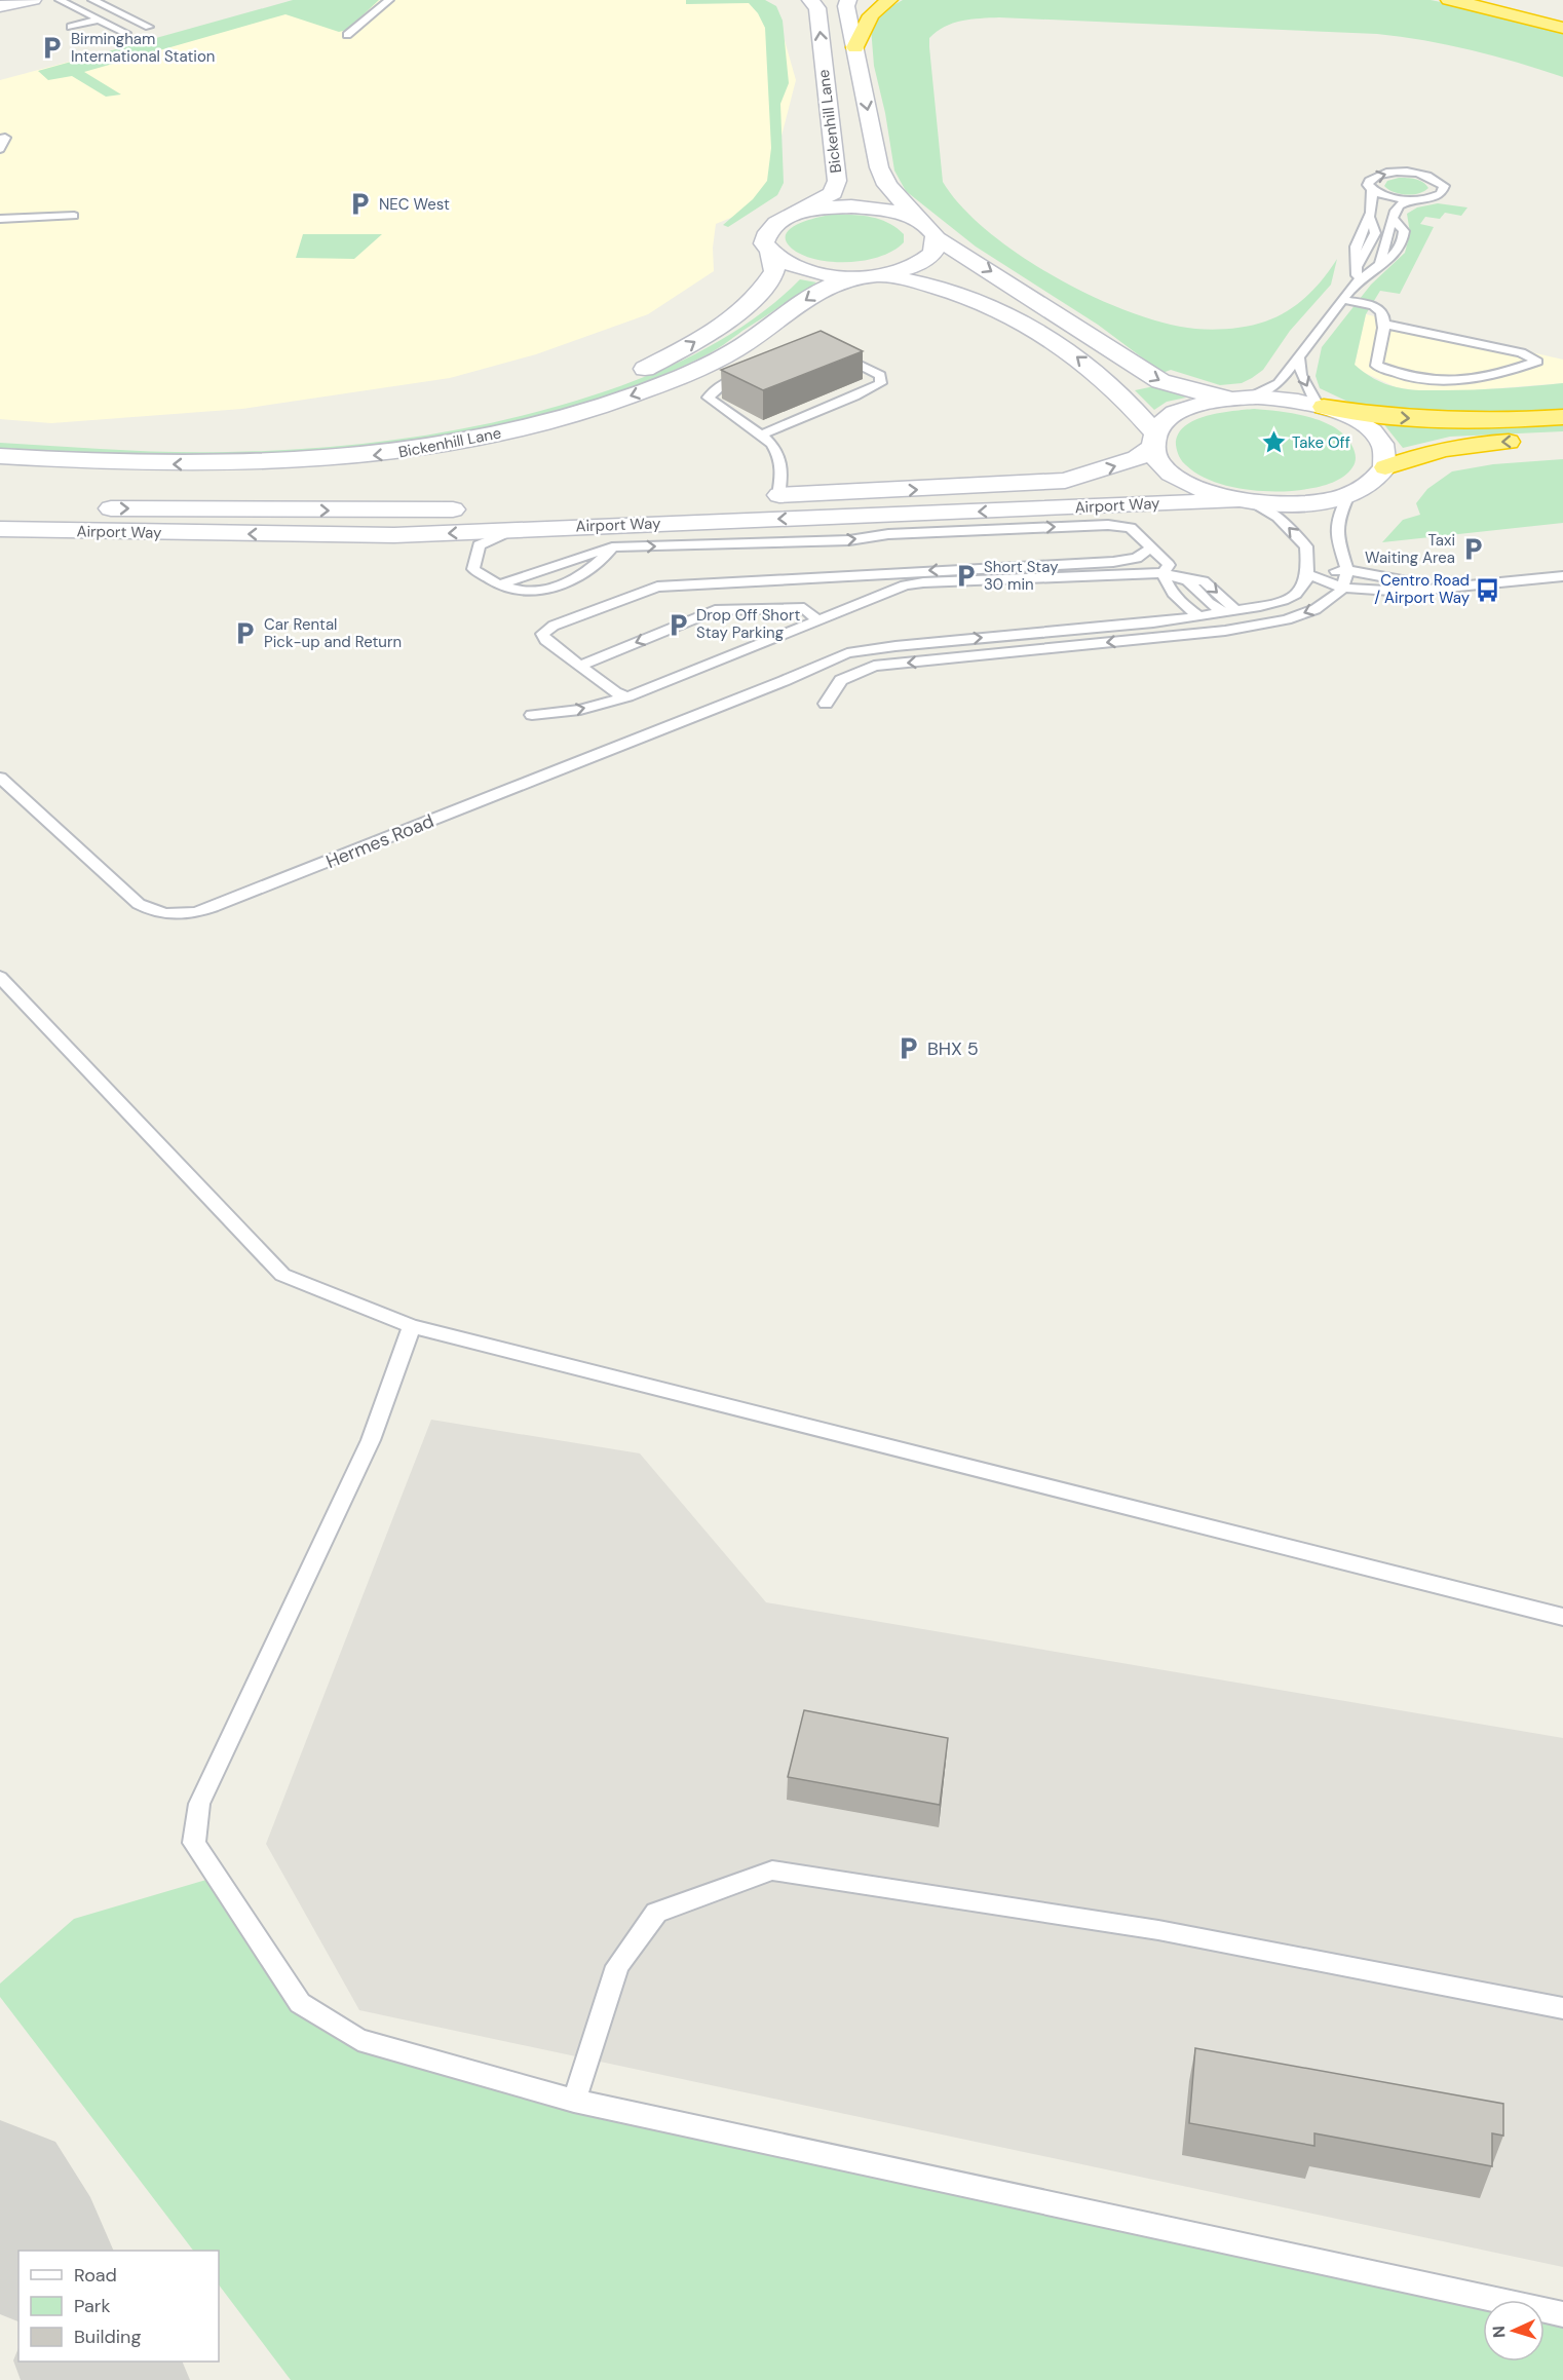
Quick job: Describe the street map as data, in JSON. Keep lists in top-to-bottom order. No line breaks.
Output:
{"streets":{"main road":["Bickenhill Lane","Airport Way"],"lane":["Hermes Road"]},"places":{"parking":["Birmingham International Station","NEC West","Taxi Waiting Area","Short Stay 30 min","Drop Off Short Stay Parking","Car Rental Pick-up and Return","BHX 5"],"place":["Take Off"],"bus stop":["Centro Road / Airport Way"]},"legend":["Road","Park","Building"],"north":"left"}
